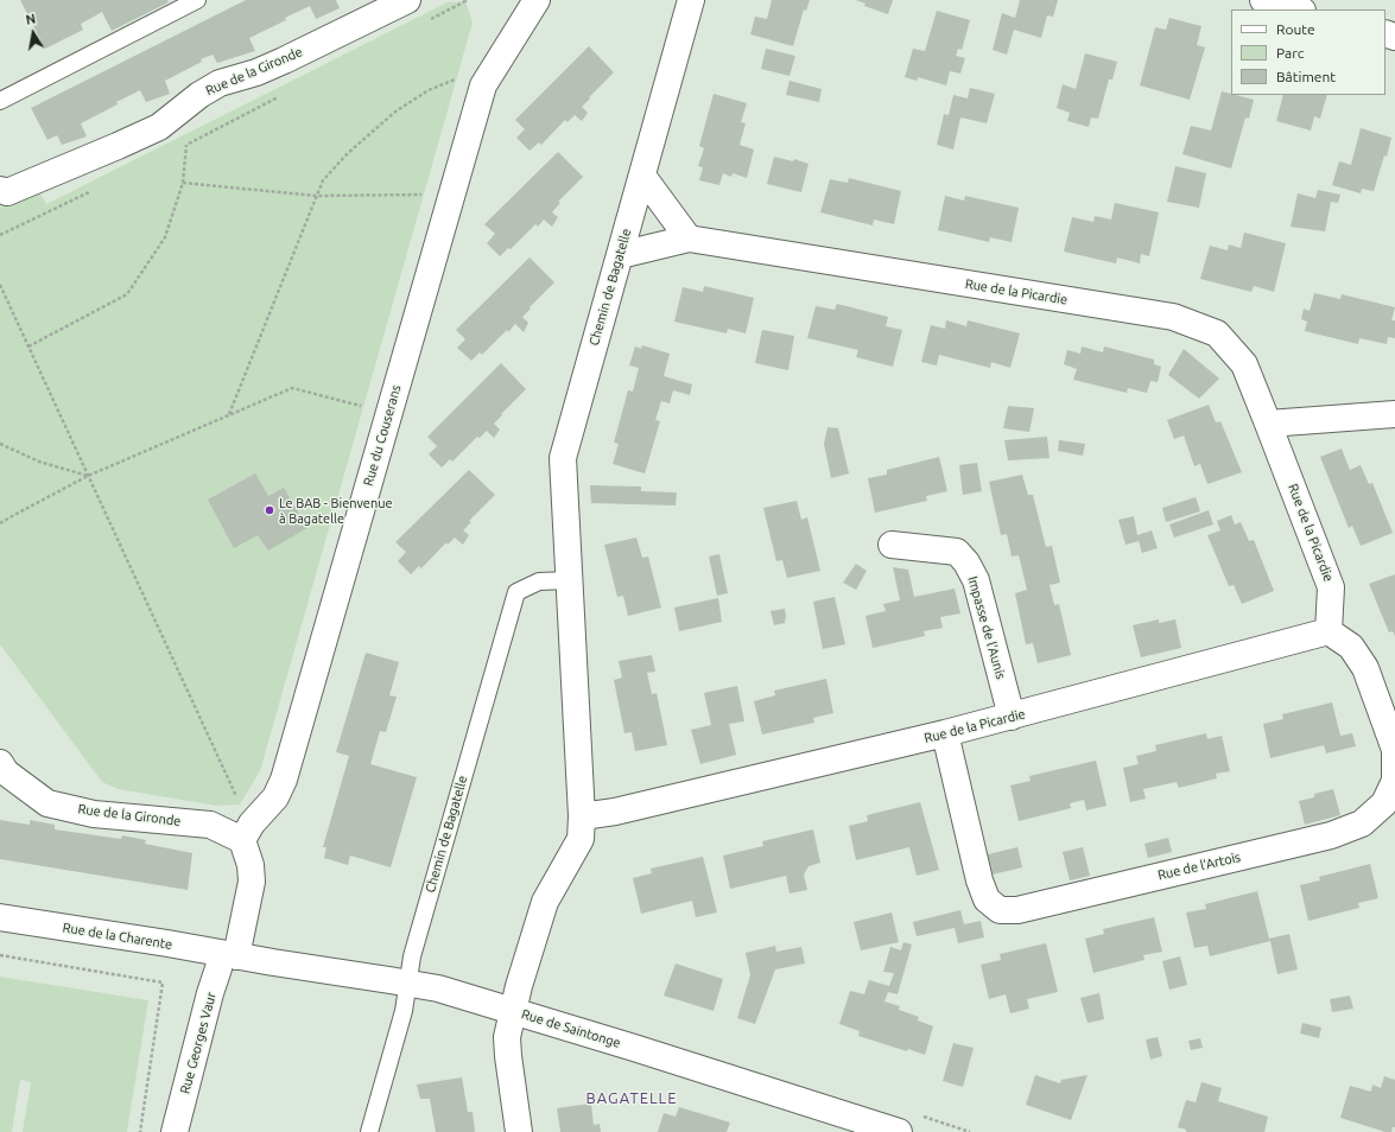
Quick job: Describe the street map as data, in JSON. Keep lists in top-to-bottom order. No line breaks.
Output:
{"streets":{"street":["Rue de la Gironde","Chemin de Bagatelle","Rue de la Picardie","Rue du Couserans","Impasse de l'Aunis","Rue de l'Artois","Rue de la Charente","Rue de Saintonge","Rue Georges Vaur"]},"crossings":[["Rue de la Gironde","Rue du Couserans"],["Chemin de Bagatelle","Rue de la Picardie"],["Chemin de Bagatelle","Rue de Saintonge"],["Rue de la Picardie","Impasse de l'Aunis"],["Rue de la Picardie","Rue de l'Artois"],["Rue de la Charente","Rue de Saintonge"],["Rue de la Charente","Rue Georges Vaur"],["Rue de Saintonge","Rue Georges Vaur"]],"districts":["BAGATELLE"],"places":["Le BAB - Bienvenue à Bagatelle"],"legend":["Route","Parc","Bâtiment"],"north":"top"}
